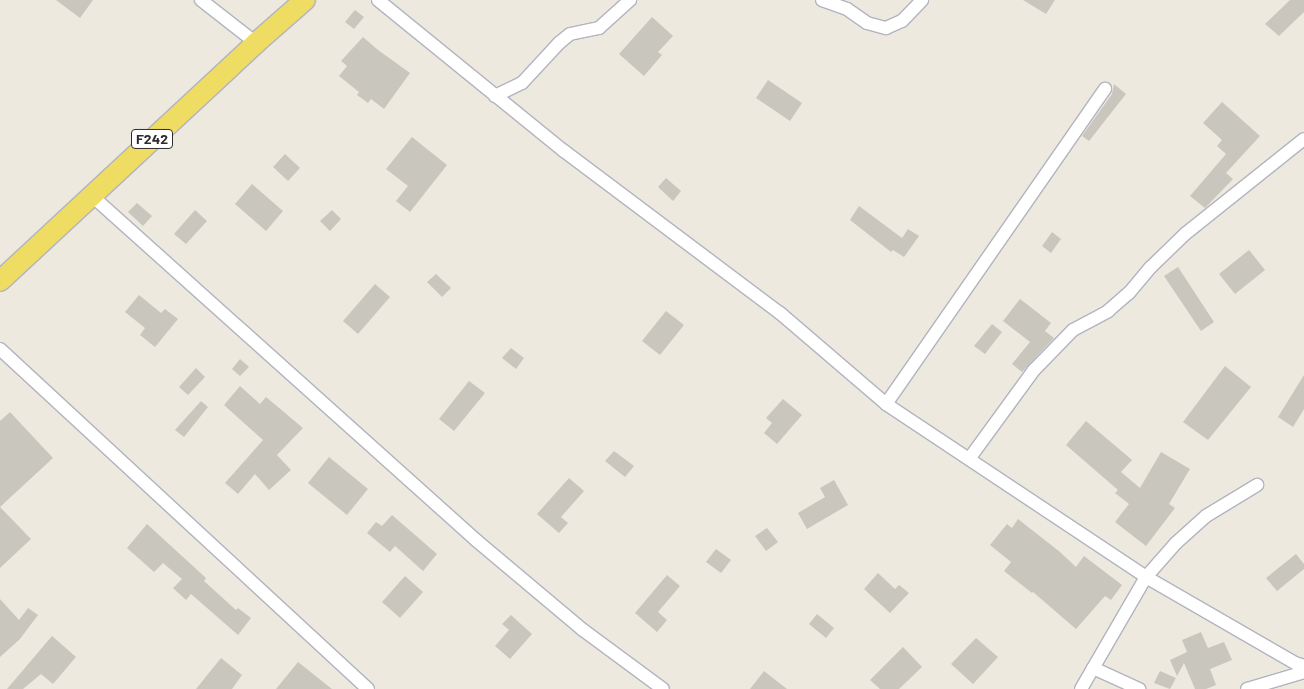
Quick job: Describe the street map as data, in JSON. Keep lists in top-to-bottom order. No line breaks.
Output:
{"streets":{"main road":["F242"]}}
